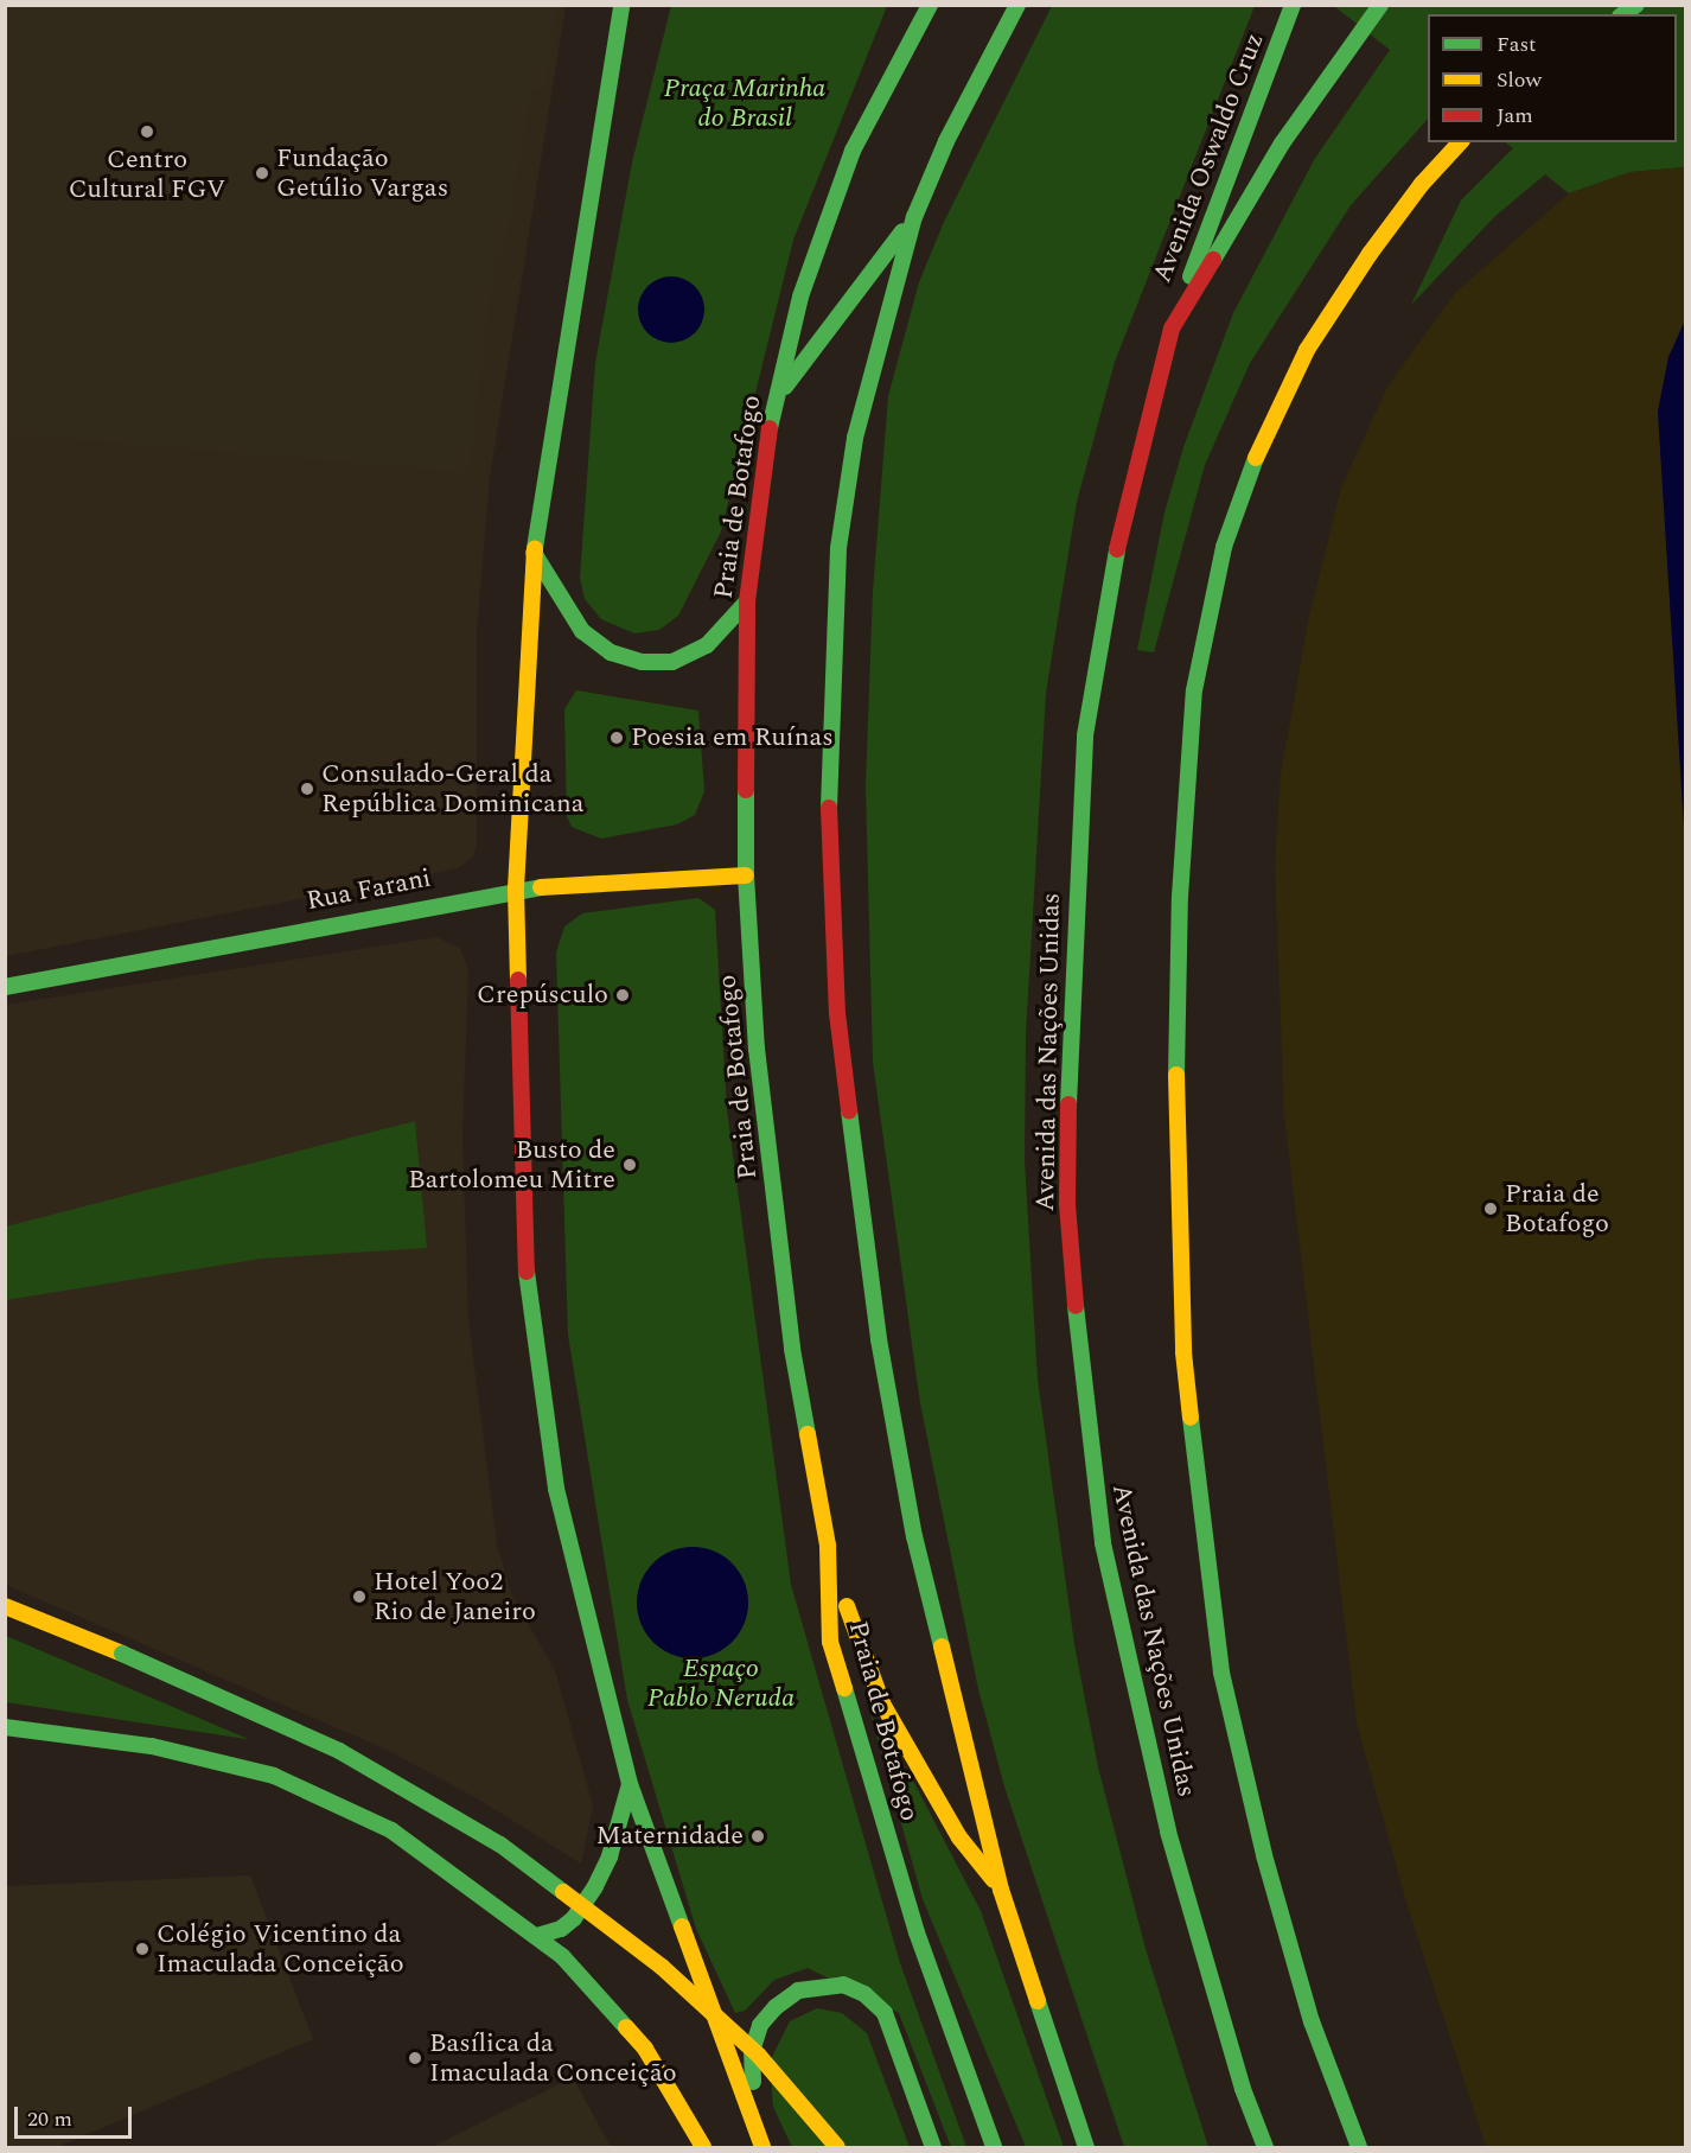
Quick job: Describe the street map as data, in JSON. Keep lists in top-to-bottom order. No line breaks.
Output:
{"streets":{"main road":["Avenida Oswaldo Cruz","Praia de Botafogo","Rua Farani","Avenida das Nações Unidas"]},"crossings":[["Avenida Oswaldo Cruz","Avenida das Nações Unidas"],["Praia de Botafogo","Rua Farani"]],"parks":["Praça Marinha do Brasil","Espaço Pablo Neruda"],"places":["Centro Cultural FGV","Fundação Getúlio Vargas","Poesia em Ruínas","Consulado-Geral da República Dominicana","Crepúsculo","Busto de Bartolomeu Mitre","Praia de Botafogo","Hotel Yoo2 Rio de Janeiro","Maternidade","Colégio Vicentino da Imaculada Conceição","Basílica da Imaculada Conceição"],"legend":["Fast","Slow","Jam"],"scale_bar":"20 m"}
